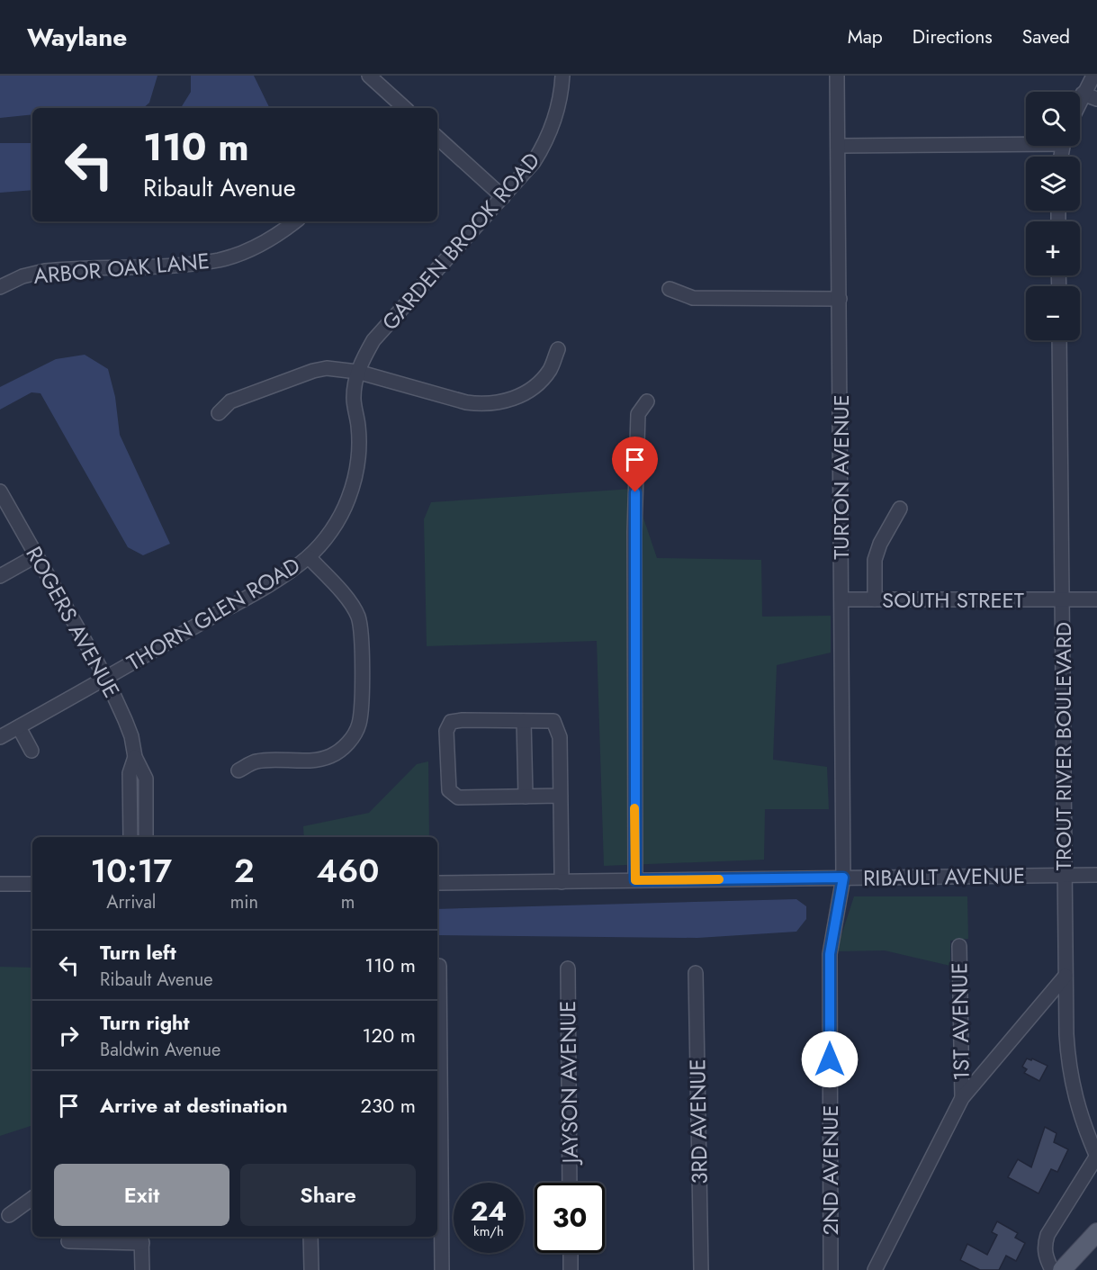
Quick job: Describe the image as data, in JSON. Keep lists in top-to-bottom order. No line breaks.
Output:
{"streets":{"street":["GARDEN BROOK ROAD","ARBOR OAK LANE","TURTON AVENUE","SOUTH STREET","THORN GLEN ROAD","ROGERS AVENUE","TROUT RIVER BOULEVARD","RIBAULT AVENUE","1ST AVENUE","JAYSON AVENUE","3RD AVENUE","2ND AVENUE"]},"crossings":[["GARDEN BROOK ROAD","THORN GLEN ROAD"],["TURTON AVENUE","SOUTH STREET"],["TURTON AVENUE","RIBAULT AVENUE"],["TURTON AVENUE","2ND AVENUE"],["SOUTH STREET","TROUT RIVER BOULEVARD"],["THORN GLEN ROAD","ROGERS AVENUE"],["TROUT RIVER BOULEVARD","RIBAULT AVENUE"],["RIBAULT AVENUE","2ND AVENUE"]],"page":{"header":"Waylane","nav":["Map","Directions","Saved"],"map_buttons":["+","−"],"turn":["110 m","Ribault Avenue"],"eta":["10:17","Arrival","2","min","460","m"],"list":[{"name":"Turn left","note":"Ribault Avenue","value":"110 m"},{"name":"Turn right","note":"Baldwin Avenue","value":"120 m"},{"name":"Arrive at destination","value":"230 m"}],"buttons":["Exit","Share"],"speed":"24 km/h","limit":"30"}}
